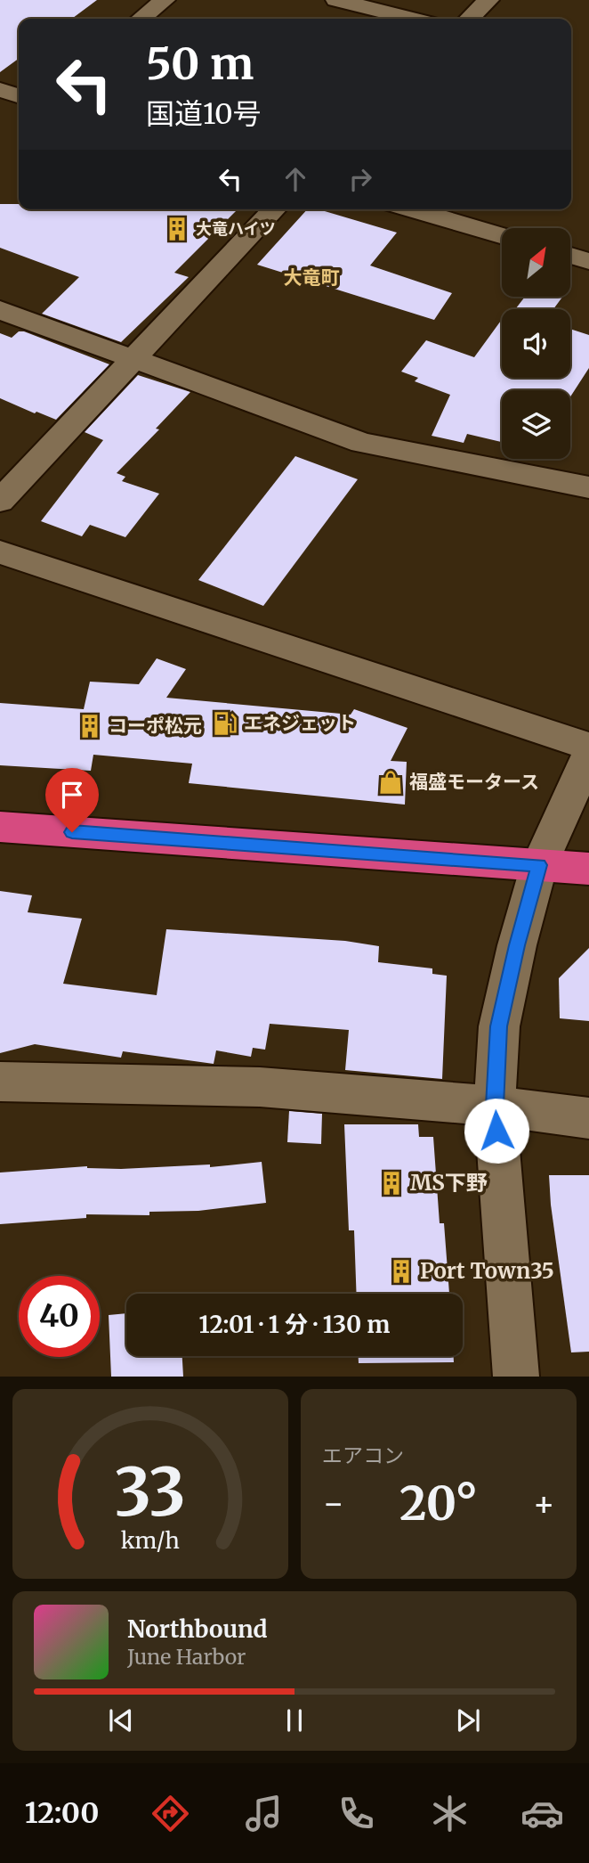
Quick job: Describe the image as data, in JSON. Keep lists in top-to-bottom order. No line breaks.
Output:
{"districts":["大竜町"],"places":{"building":["大竜ハイツ","コーポ松元","MS下野","Port Town35"],"fuel station":["エネジェット"],"shop":["福盛モータース"]},"north":"top right","page":{"turn":["50 m","国道10号"],"limit":"40","trip":"12:01 · 1 分 · 130 m","tile":"エアコン","heat":["−","20°","+"],"song":["Northbound","June Harbor"],"tabs":"12:00","gauge":["33","km/h"]}}
